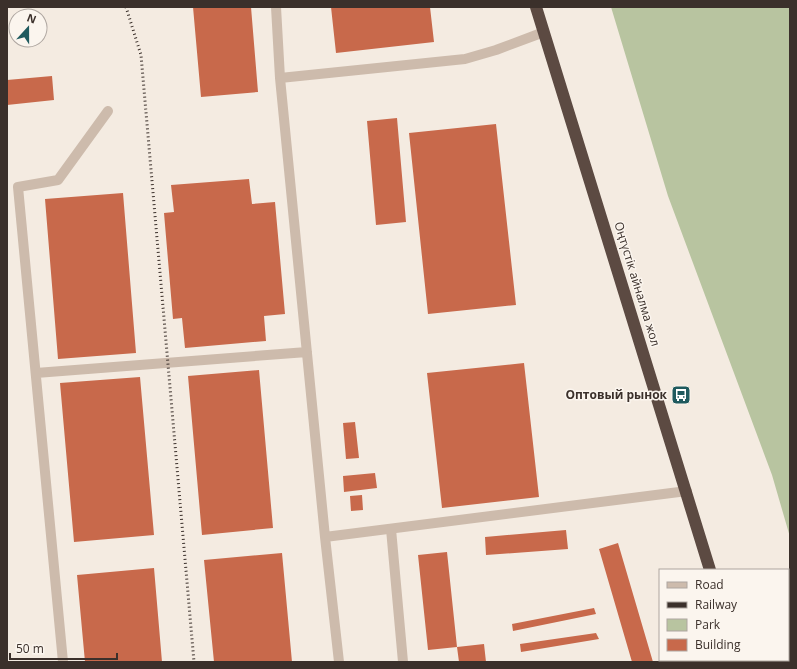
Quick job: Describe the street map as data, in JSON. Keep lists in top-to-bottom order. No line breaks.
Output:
{"streets":{"highway":["Оңтүстік айналма жол"]},"places":{"bus stop":["Оптовый рынок"]},"legend":["Road","Railway","Park","Building"],"scale_bar":"50 m","north":"top"}
